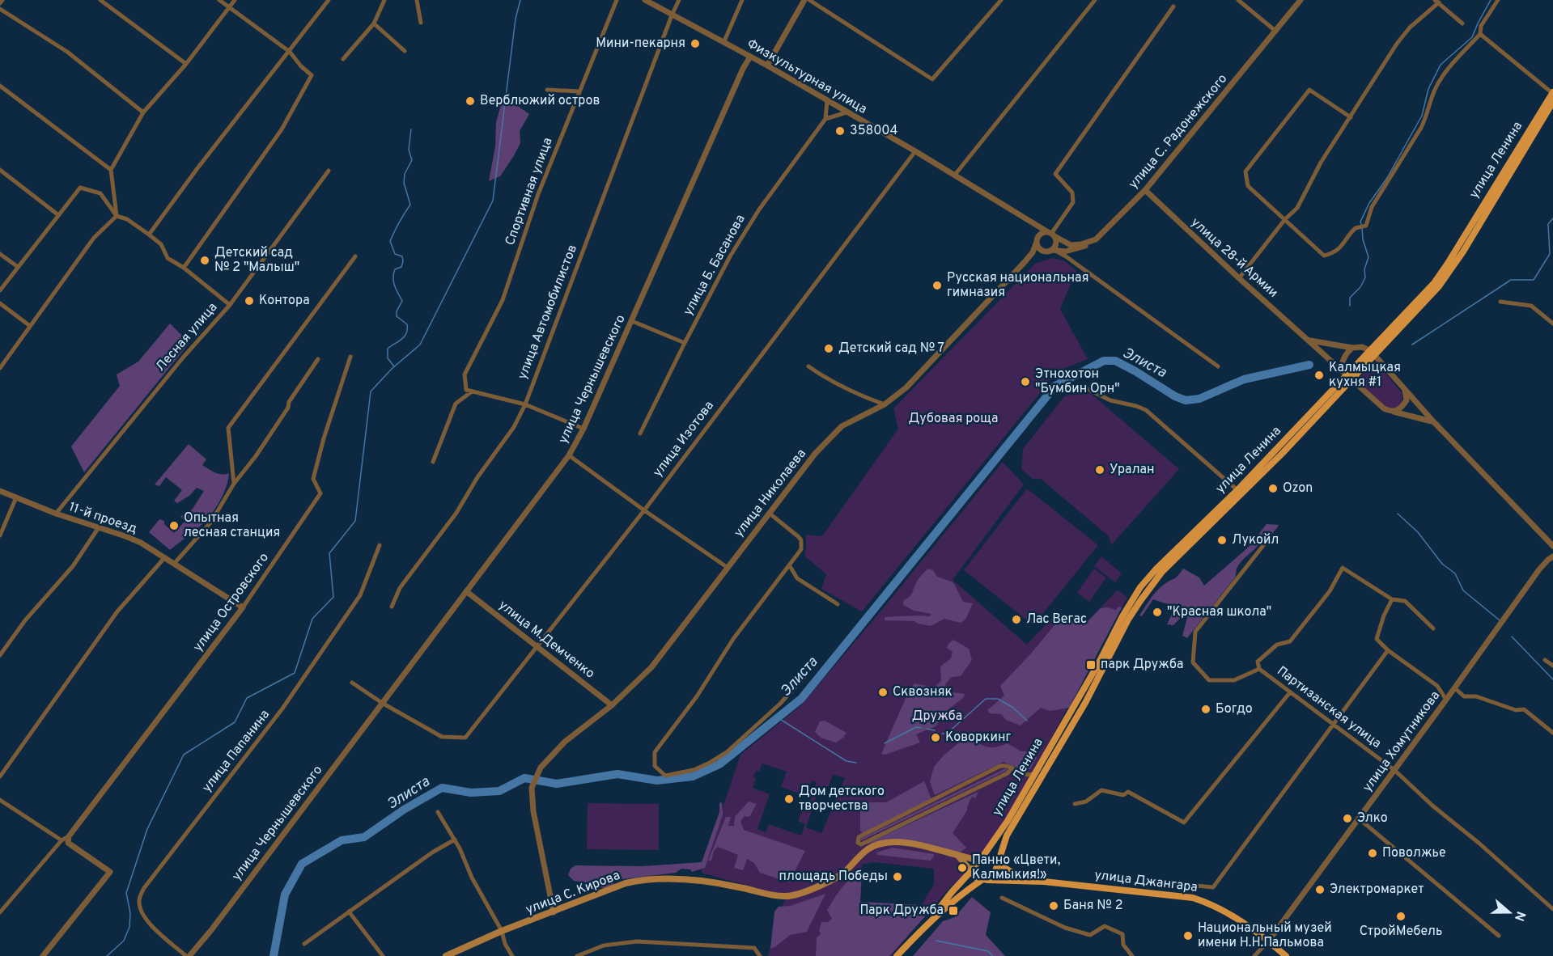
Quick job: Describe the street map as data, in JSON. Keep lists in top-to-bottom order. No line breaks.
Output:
{"streets":{"main road":["улица Ленина","улица Джангара","улица С. Кирова"],"street":["Физкультурная улица","улица С. Радонежского","Спортивная улица","улица 28-й Армии","улица Б. Басанова","улица Автомобилистов","Лесная улица","улица Чернышевского","улица Изотова","улица Николаева","11-й проезд","улица Островского","улица М.Демченко","Партизанская улица","улица Хомутникова","улица Папанина"]},"crossings":[["Физкультурная улица","улица Автомобилистов"],["Физкультурная улица","улица Чернышевского"],["Физкультурная улица","улица Изотова"],["Физкультурная улица","улица Николаева"],["улица С. Радонежского","улица 28-й Армии"],["улица Ленина","улица 28-й Армии"],["улица Ленина","улица Джангара"],["улица Ленина","улица С. Кирова"],["Лесная улица","11-й проезд"],["улица Чернышевского","улица Изотова"],["улица Чернышевского","улица М.Демченко"],["улица Чернышевского","улица Папанина"],["улица Изотова","улица М.Демченко"],["улица Николаева","улица М.Демченко"],["улица Николаева","улица С. Кирова"],["11-й проезд","улица Островского"],["Партизанская улица","улица Хомутникова"],["улица Хомутникова","улица Джангара"],["улица Джангара","улица С. Кирова"]],"water":["Элиста"],"parks":["Дубовая роща","Дружба"],"places":{"other":["Мини-пекарня","Верблюжий остров","358004","Детский сад № 2 \"Малыш\"","Русская национальная гимназия","Контора","Детский сад № 7","Калмыцкая кухня #1","Этнохотон \"Бумбин Орн\"","Уралан","Ozon","Опытная лесная станция","Лукойл","\"Красная школа\"","Лас Вегас","Сквозняк","Богдо","Коворкинг","Дом детского творчества","Элко","Поволжье","Панно «Цвети, Калмыкия!»","площадь Победы","Электромаркет","Баня № 2","СтройМебель","Национальный музей имени Н.Н.Пальмова"],"transit":["парк Дружба","Парк Дружба"]},"north":"right"}
